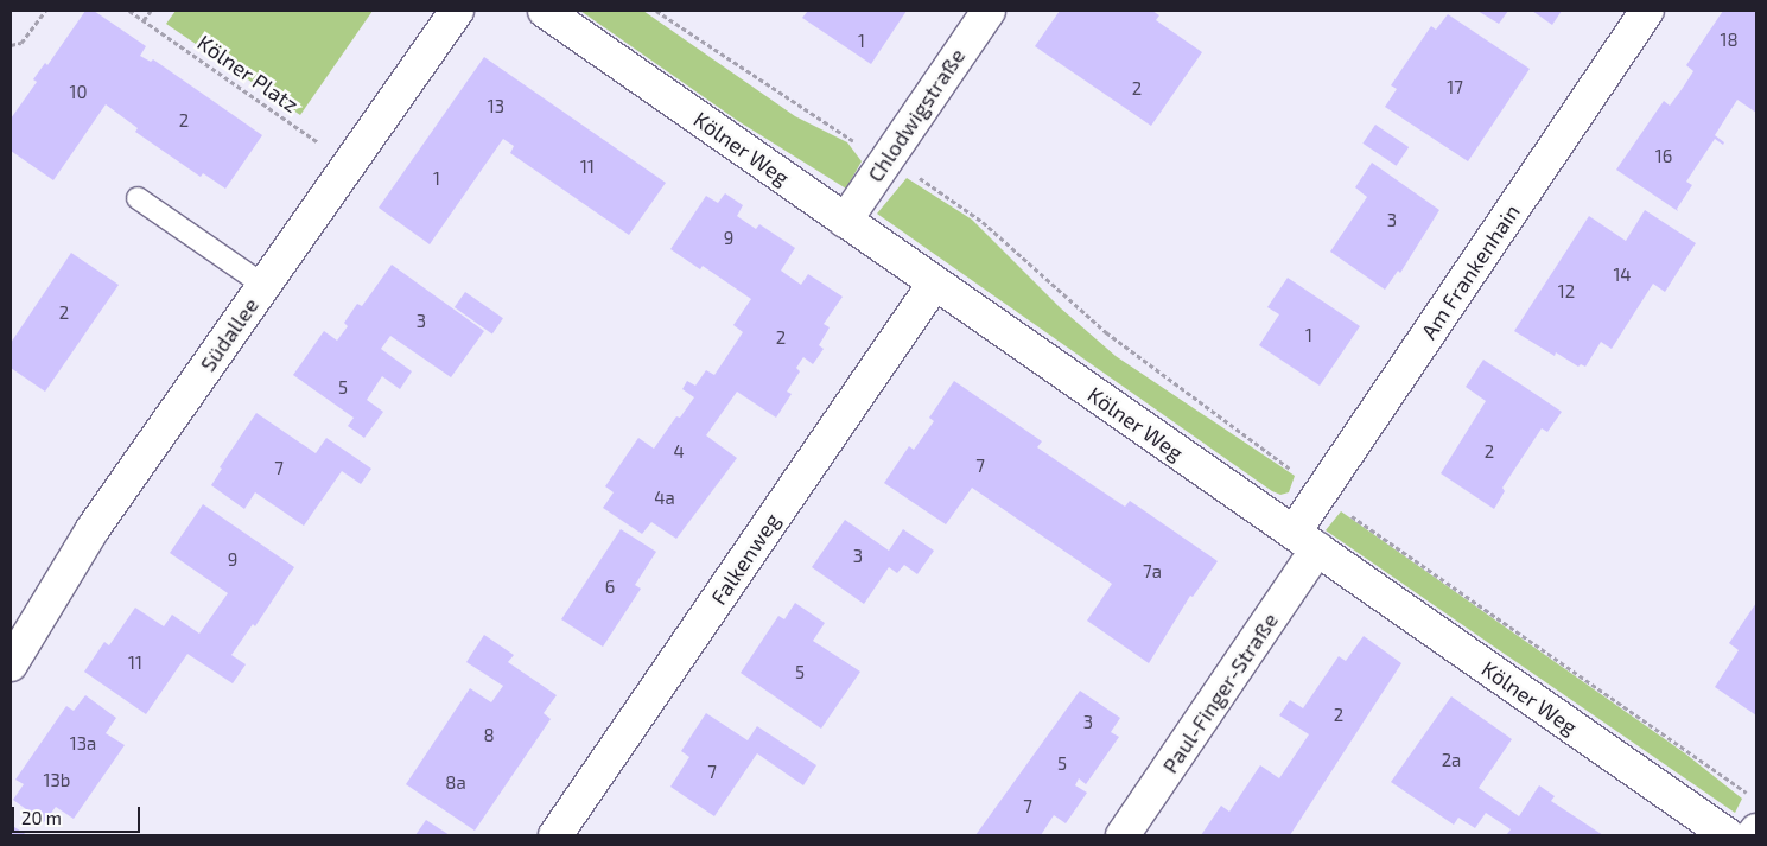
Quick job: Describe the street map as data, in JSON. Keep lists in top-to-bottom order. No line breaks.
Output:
{"streets":{"street":["Chlodwigstraße","Kölner Weg","Am Frankenhain","Südallee","Falkenweg","Paul-Finger-Straße"],"path":["Kölner Platz"]},"crossings":[["Kölner Platz","Südallee"],["Chlodwigstraße","Kölner Weg"],["Kölner Weg","Am Frankenhain"],["Kölner Weg","Falkenweg"],["Kölner Weg","Paul-Finger-Straße"],["Am Frankenhain","Paul-Finger-Straße"]],"house_numbers":["18","1","17","2","10","13","2","16","11","1","3","9","14","12","2","3","1","2","5","4","2","7","7","4a","3","9","7a","6","11","5","2","3","8","13a","2a","5","7","13b","8a","7"],"scale_bar":"20 m"}
